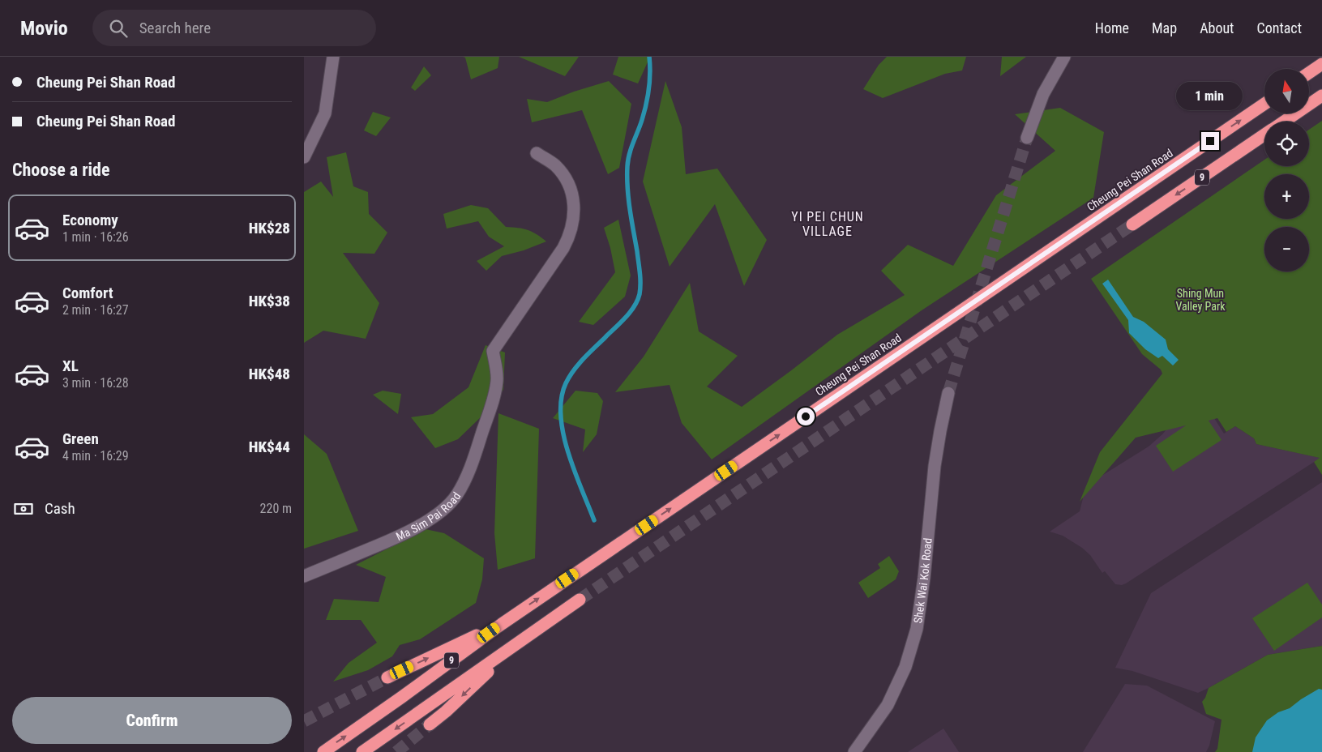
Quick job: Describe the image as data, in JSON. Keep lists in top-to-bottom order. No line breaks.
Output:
{"streets":{"highway":["9","Cheung Pei Shan Road"],"street":["Ma Sim Pai Road","Shek Wai Kok Road"]},"districts":["YI PEI CHUN VILLAGE"],"parks":["Shing Mun Valley Park"],"north":"top","page":{"header":"Movio","search":"Search here","nav":["Home","Map","About","Contact"],"banner":["Cheung Pei Shan Road","Cheung Pei Shan Road"],"map_buttons":["+","−"],"bubble":"1 min","heading":"Choose a ride","list":[{"name":"Economy","note":"1 min · 16:26","value":"HK$28"},{"name":"Comfort","note":"2 min · 16:27","value":"HK$38"},{"name":"XL","note":"3 min · 16:28","value":"HK$48"},{"name":"Green","note":"4 min · 16:29","value":"HK$44"}],"pay":["Cash","220 m"],"buttons":"Confirm"}}
